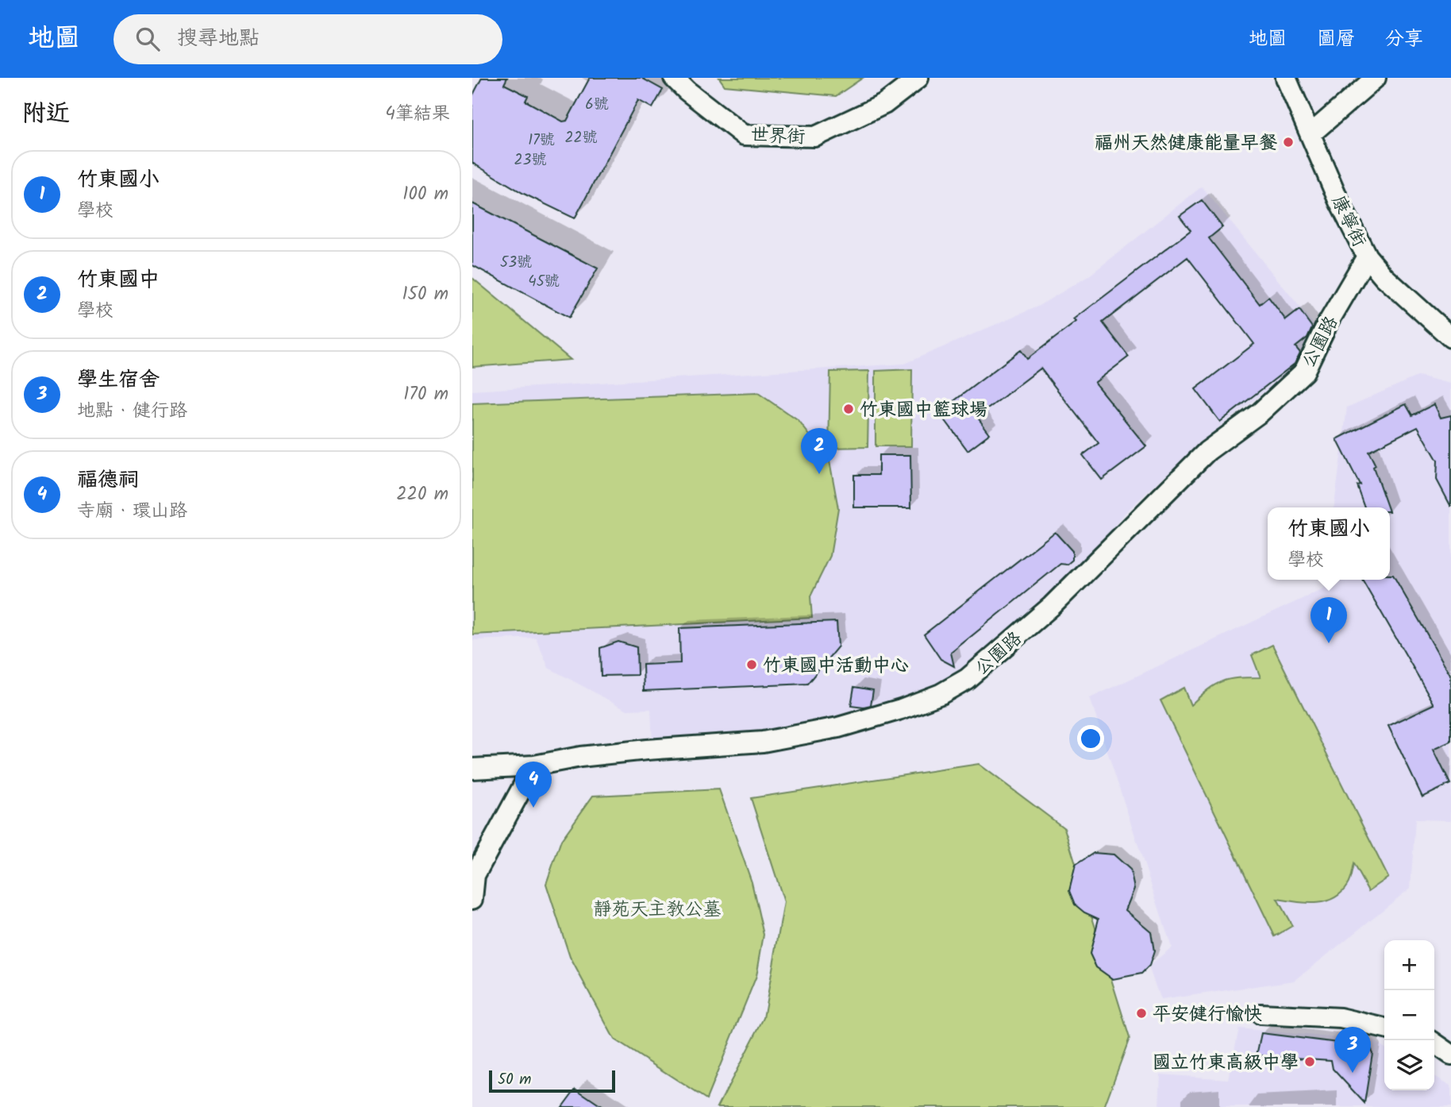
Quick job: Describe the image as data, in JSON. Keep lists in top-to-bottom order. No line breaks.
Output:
{"streets":{"street":["世界街","康寧街","公園路"]},"crossings":[["康寧街","公園路"]],"parks":["靜苑天主教公墓"],"places":["福州天然健康能量早餐","竹東國中籃球場","竹東國中活動中心","平安健行愉快","國立竹東高級中學"],"house_numbers":["6號","22號","17號","23號","53號","45號"],"scale_bar":"50 m","page":{"header":"地圖","search":"搜尋地點","nav":["地圖","圖層","分享"],"heading":["附近","4筆結果"],"list":[{"mark":"1","name":"竹東國小","note":"學校","value":"100 m"},{"mark":"2","name":"竹東國中","note":"學校","value":"150 m"},{"mark":"3","name":"學生宿舍","note":"地點 · 健行路","value":"170 m"},{"mark":"4","name":"福德祠","note":"寺廟 · 環山路","value":"220 m"}],"pins":["2","1","4","3"],"popup":["竹東國小","學校"],"map_buttons":["+","−"],"scale":"50 m"}}
